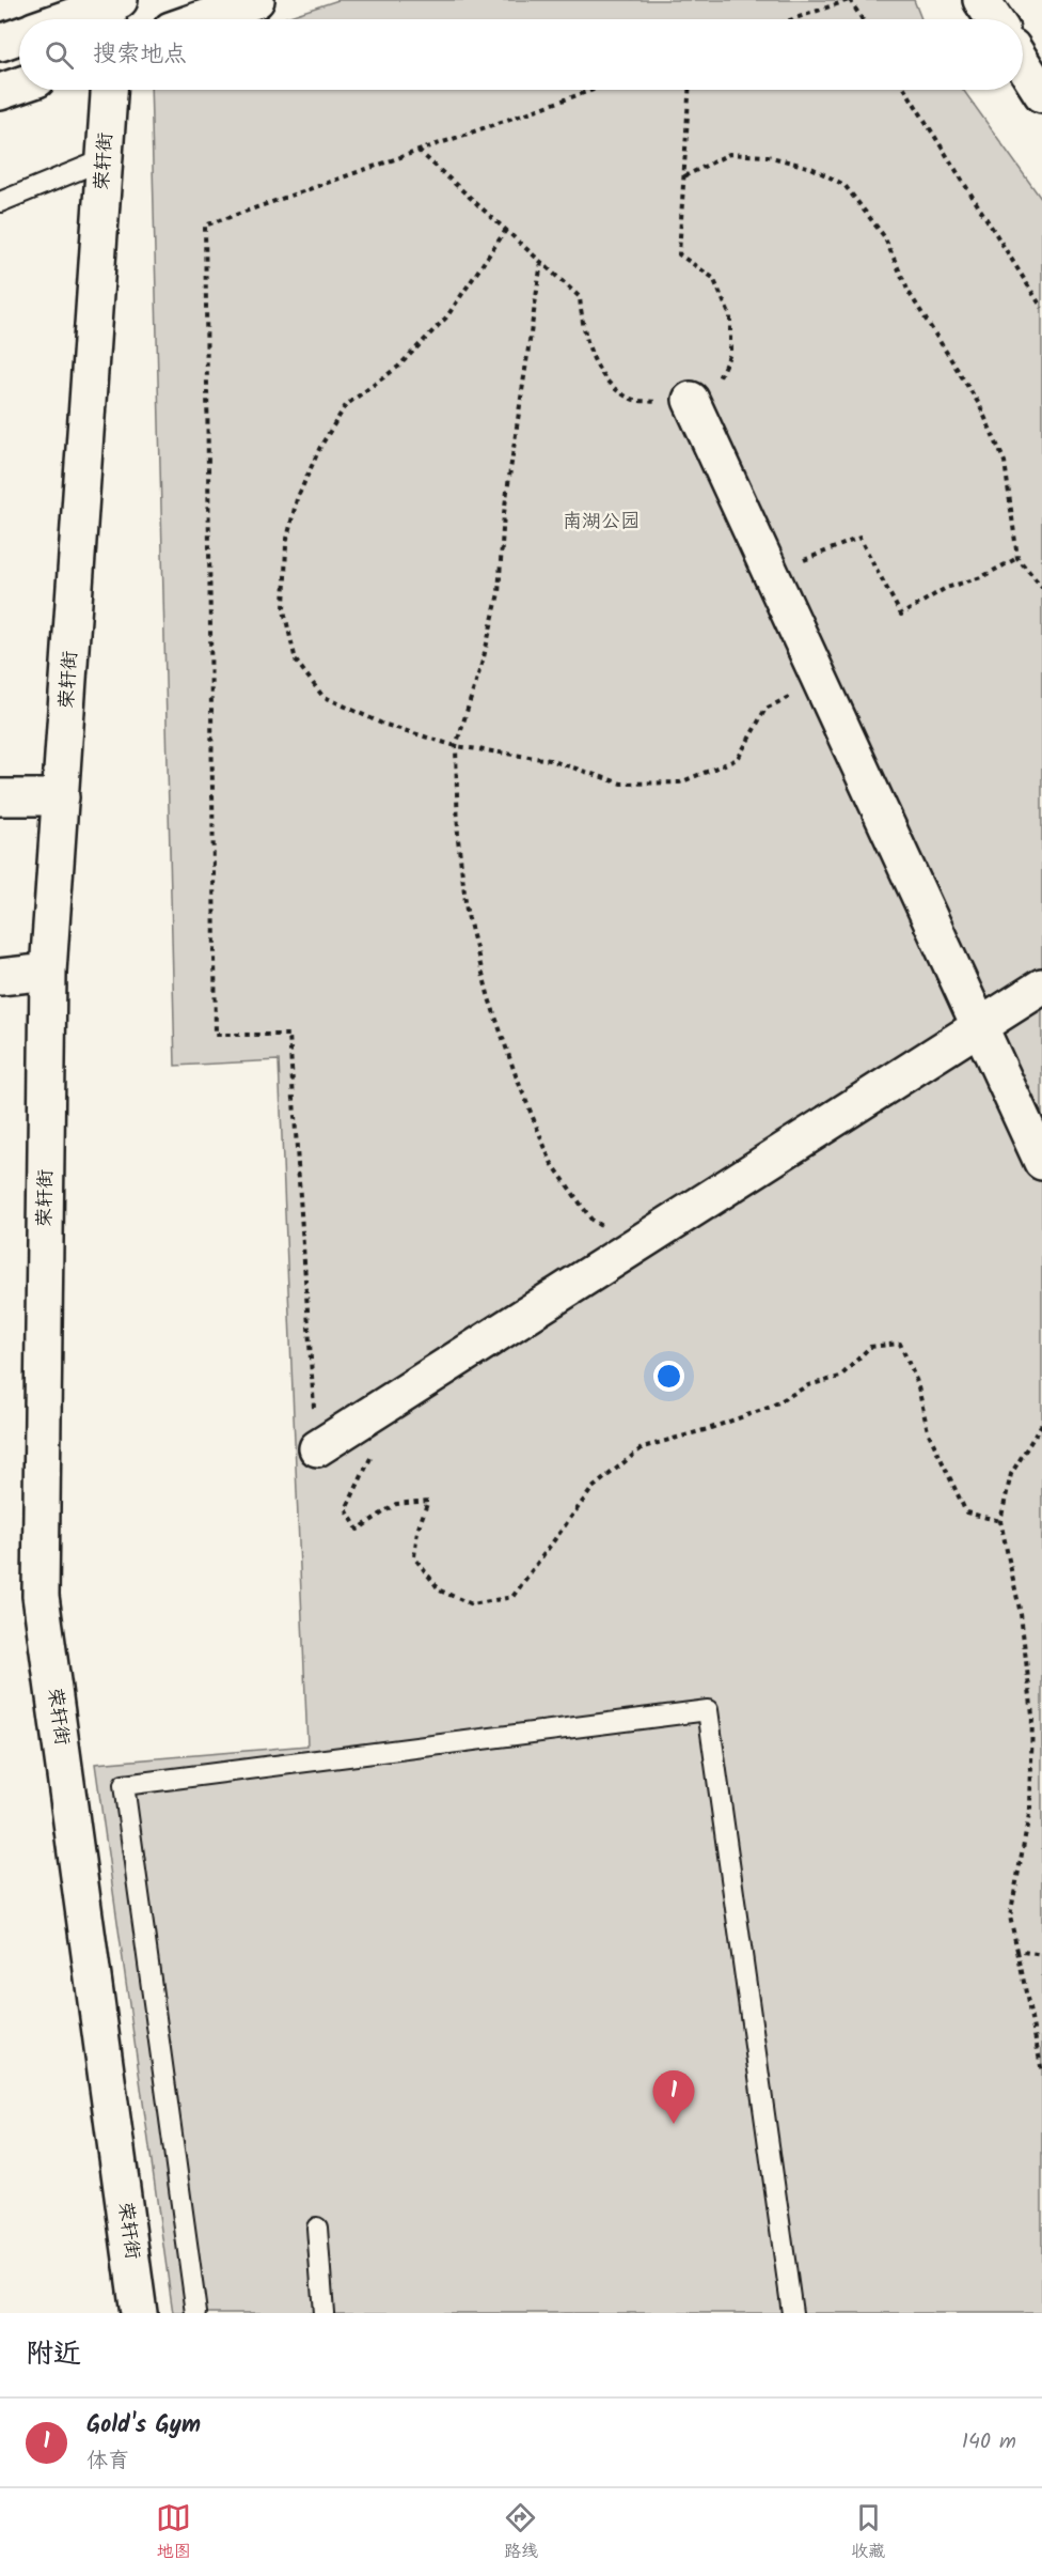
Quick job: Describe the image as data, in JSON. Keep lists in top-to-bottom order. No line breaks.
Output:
{"streets":{"street":["荣轩街"]},"parks":["南湖公园"],"page":{"search":"搜索地点","pins":"1","heading":"附近","list":[{"mark":"1","name":"Gold's Gym","note":"体育","value":"140 m"}],"nav":["地图","路线","收藏"]}}
